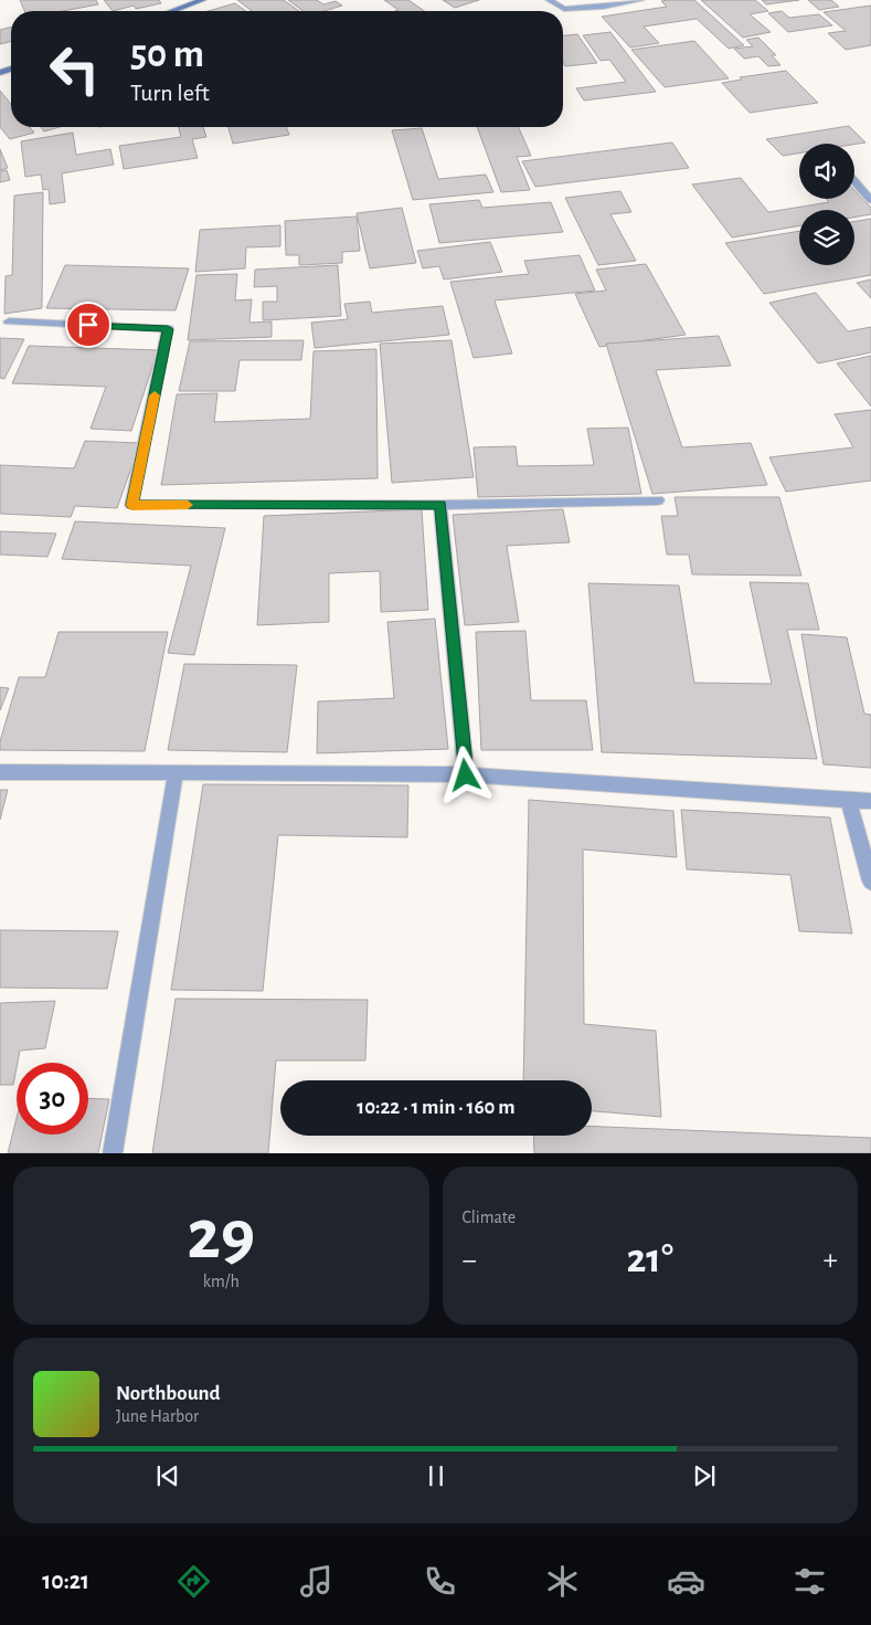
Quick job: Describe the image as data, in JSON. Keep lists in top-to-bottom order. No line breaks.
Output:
{"page":{"turn":["50 m","Turn left"],"limit":"30","trip":"10:22 · 1 min · 160 m","tile":[["29","km/h"],"Climate"],"heat":["−","21°","+"],"song":["Northbound","June Harbor"],"tabs":"10:21"}}
